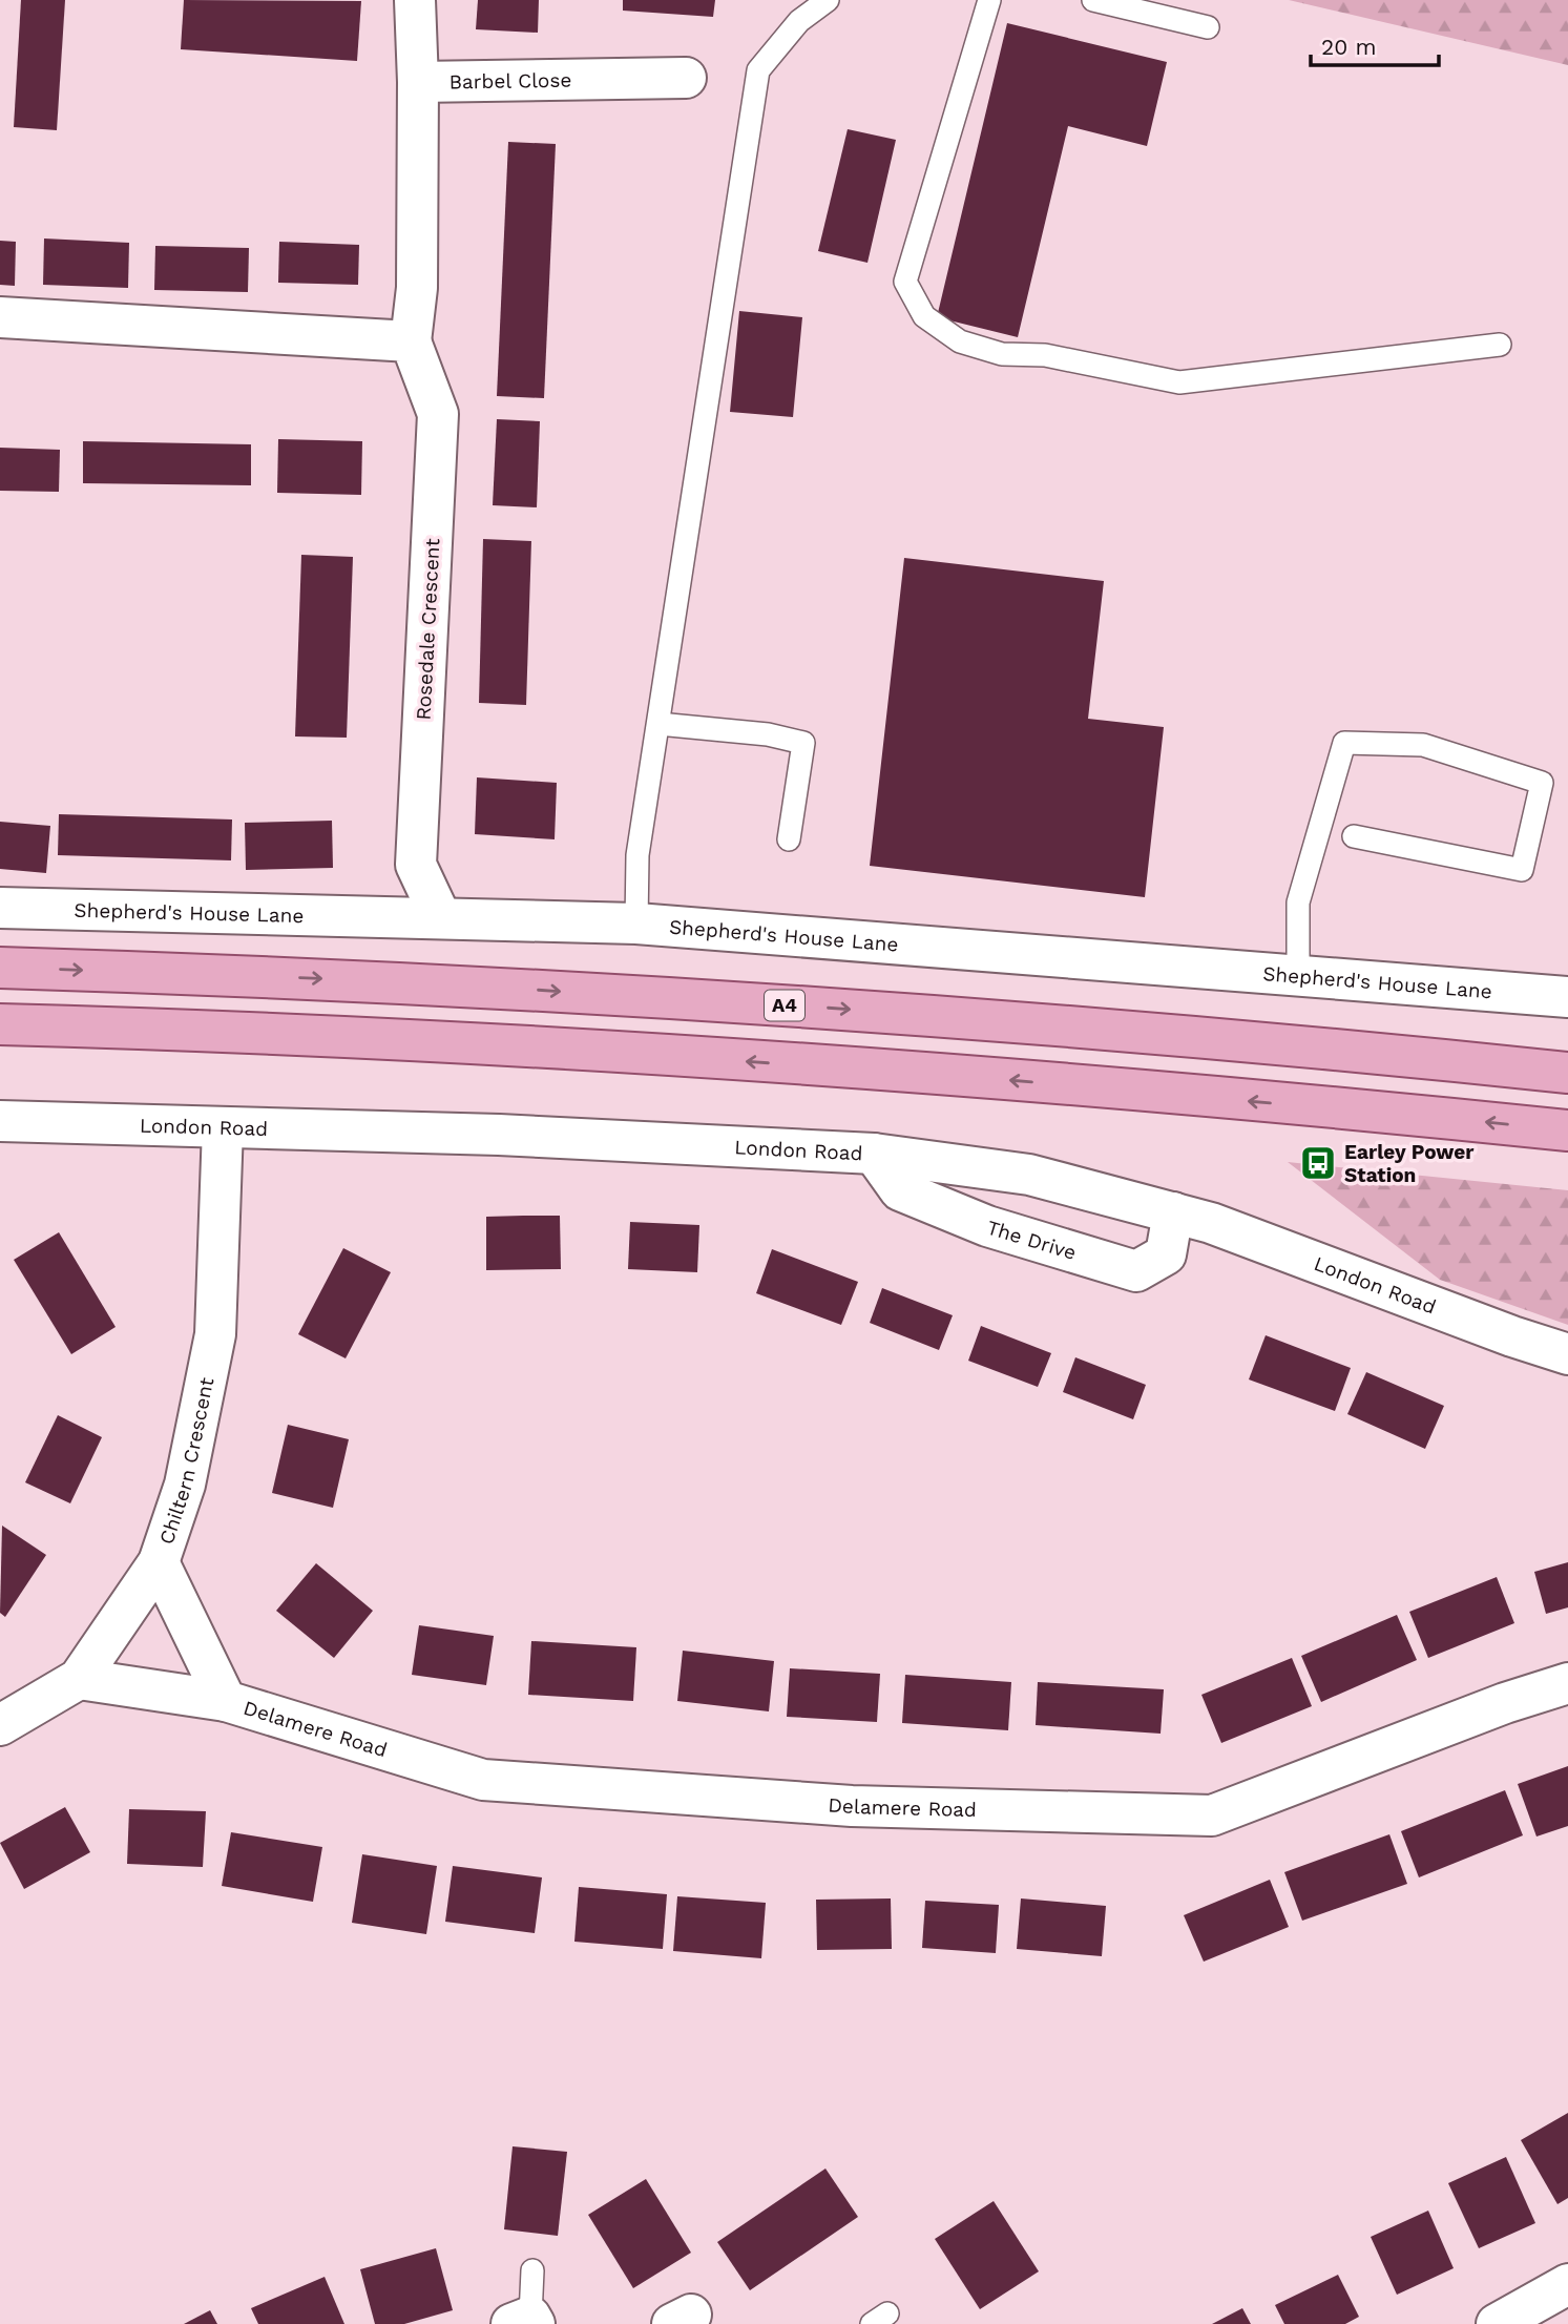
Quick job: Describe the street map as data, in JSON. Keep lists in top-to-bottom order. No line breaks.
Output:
{"streets":{"main road":["A4"],"street":["Barbel Close","Rosedale Crescent","Shepherd's House Lane","London Road","The Drive","Chiltern Crescent","Delamere Road"]},"crossings":[["Barbel Close","Rosedale Crescent"],["Rosedale Crescent","Shepherd's House Lane"],["London Road","The Drive"],["London Road","Chiltern Crescent"],["Chiltern Crescent","Delamere Road"]],"places":{"bus stop":["Earley Power Station"]},"scale_bar":"20 m"}
